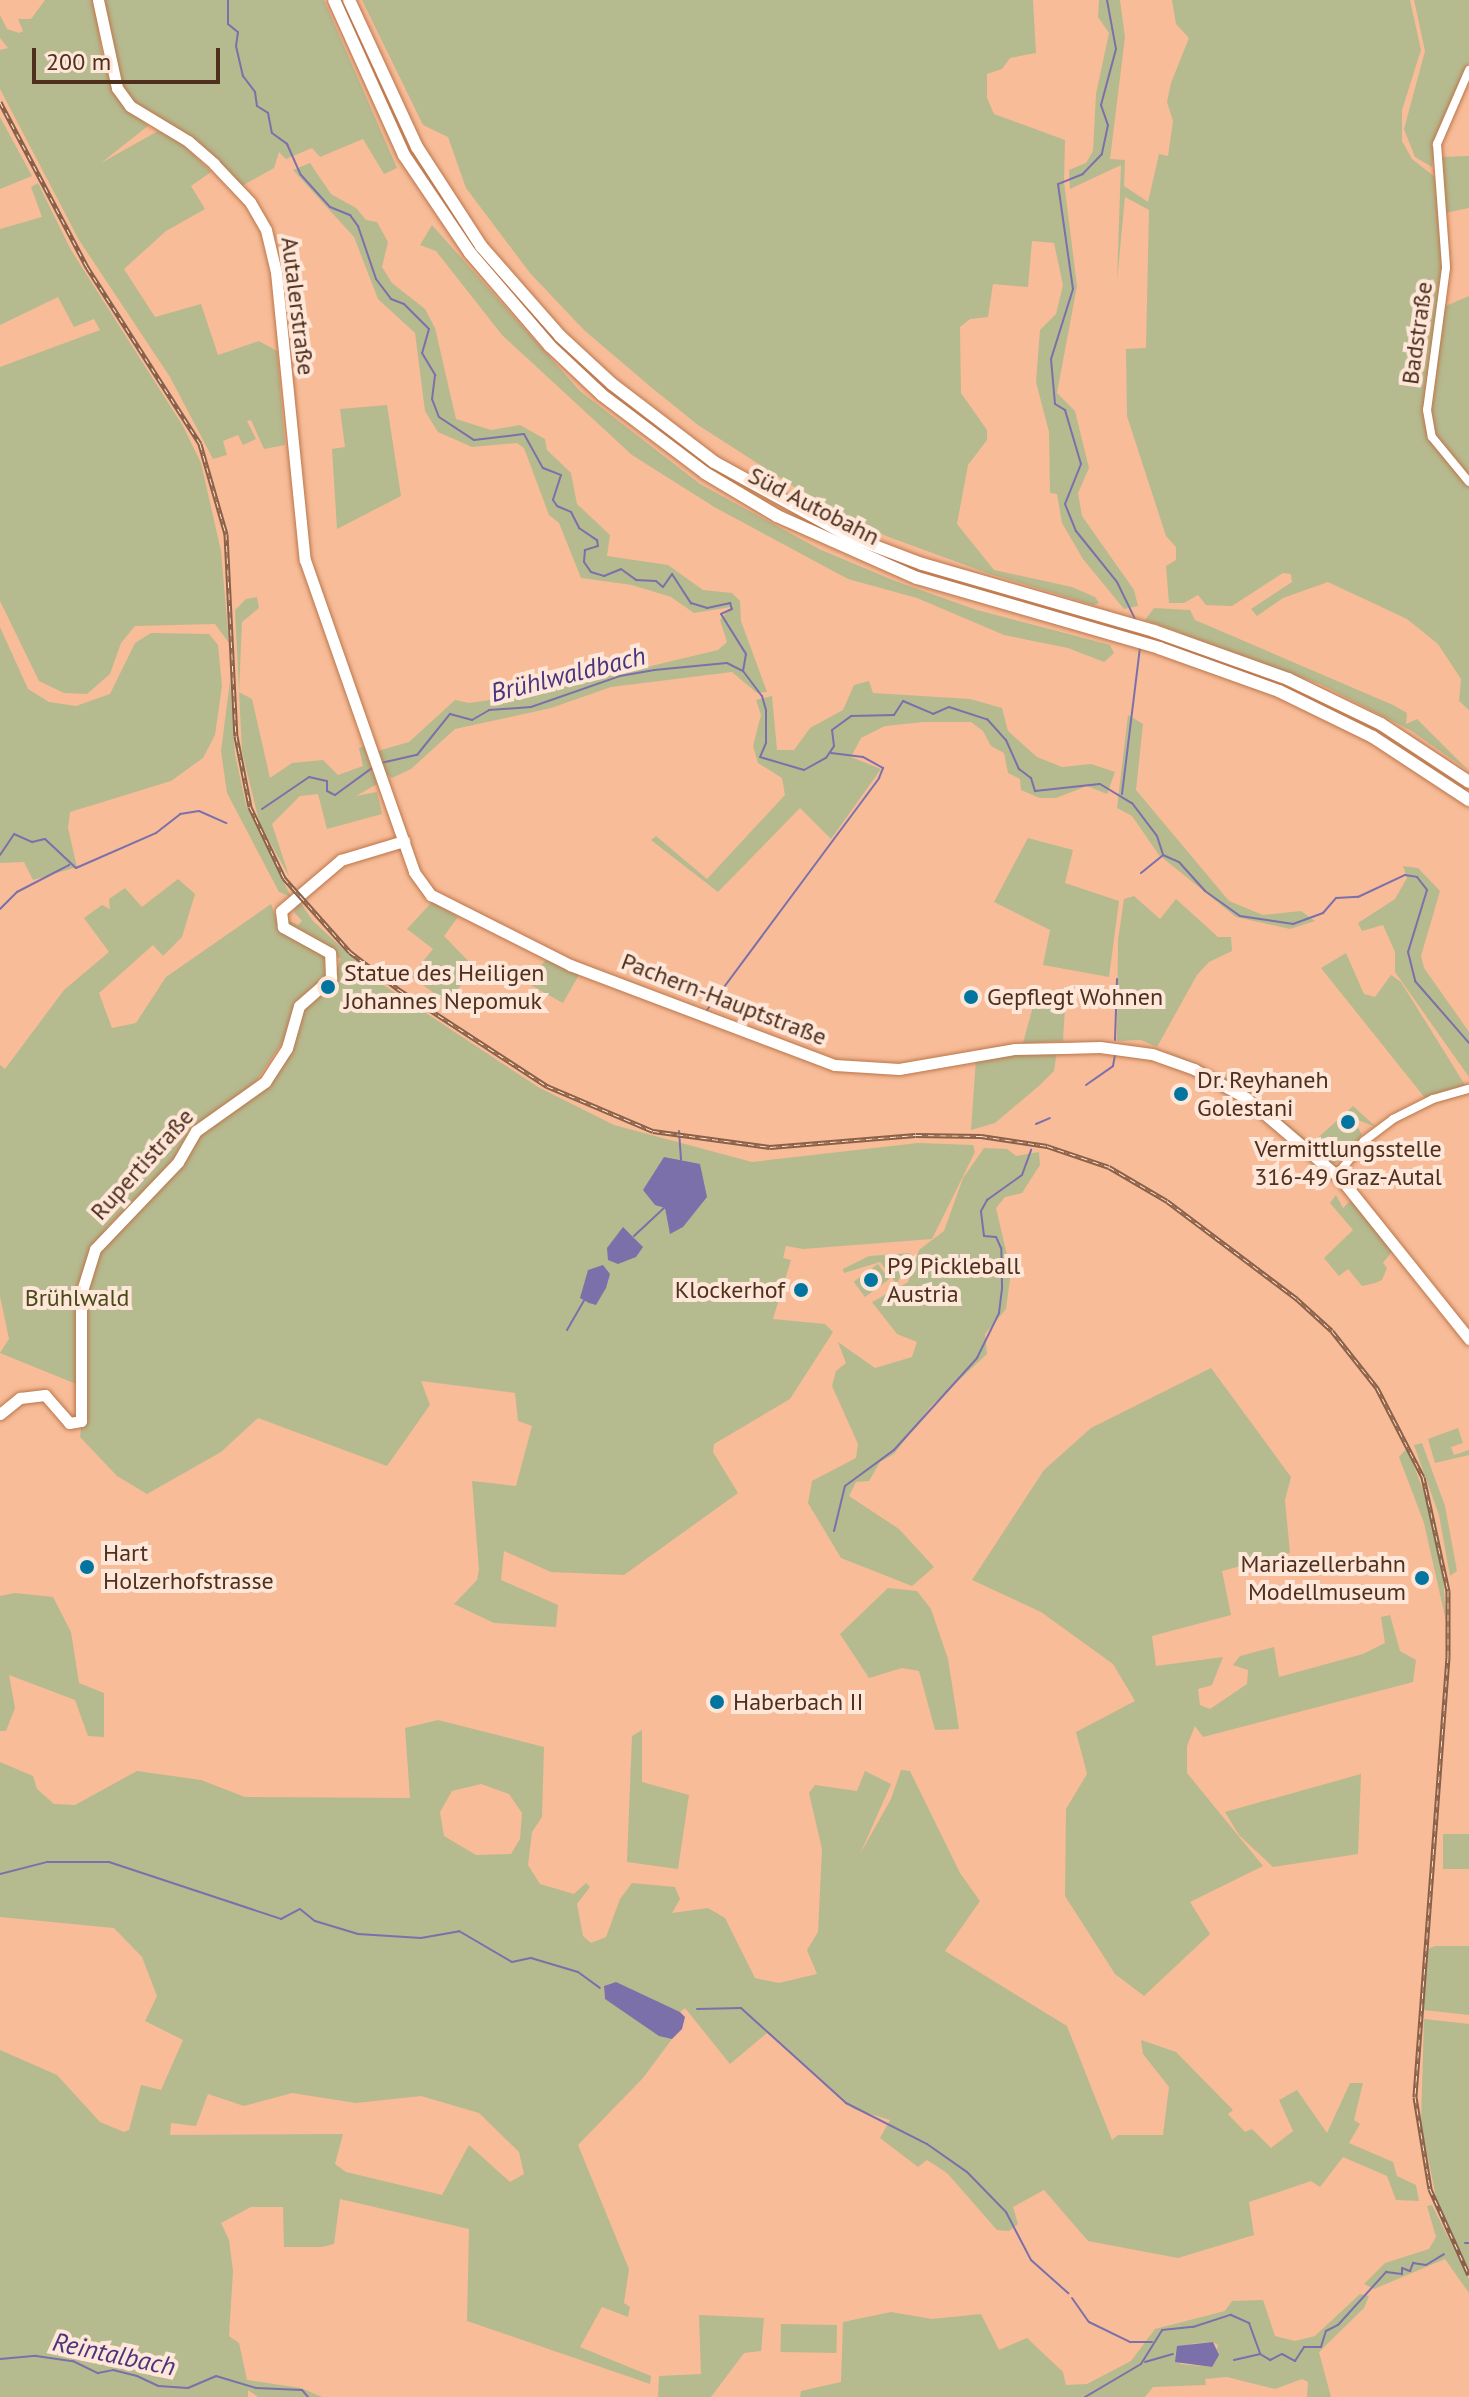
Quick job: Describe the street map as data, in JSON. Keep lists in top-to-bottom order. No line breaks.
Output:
{"streets":{"highway":["Süd Autobahn"],"main road":["Autalerstraße","Pachern-Hauptstraße","Rupertistraße"],"street":["Badstraße"]},"crossings":[["Autalerstraße","Pachern-Hauptstraße"],["Pachern-Hauptstraße","Rupertistraße"]],"water":["Brühlwaldbach","Reintalbach"],"parks":["Brühlwald"],"places":["Statue des Heiligen Johannes Nepomuk","Gepflegt Wohnen","Dr. Reyhaneh Golestani","Vermittlungsstelle 316-49 Graz-Autal","P9 Pickleball Austria","Klockerhof","Hart Holzerhofstrasse","Mariazellerbahn Modellmuseum","Haberbach II"],"scale_bar":"200 m"}
